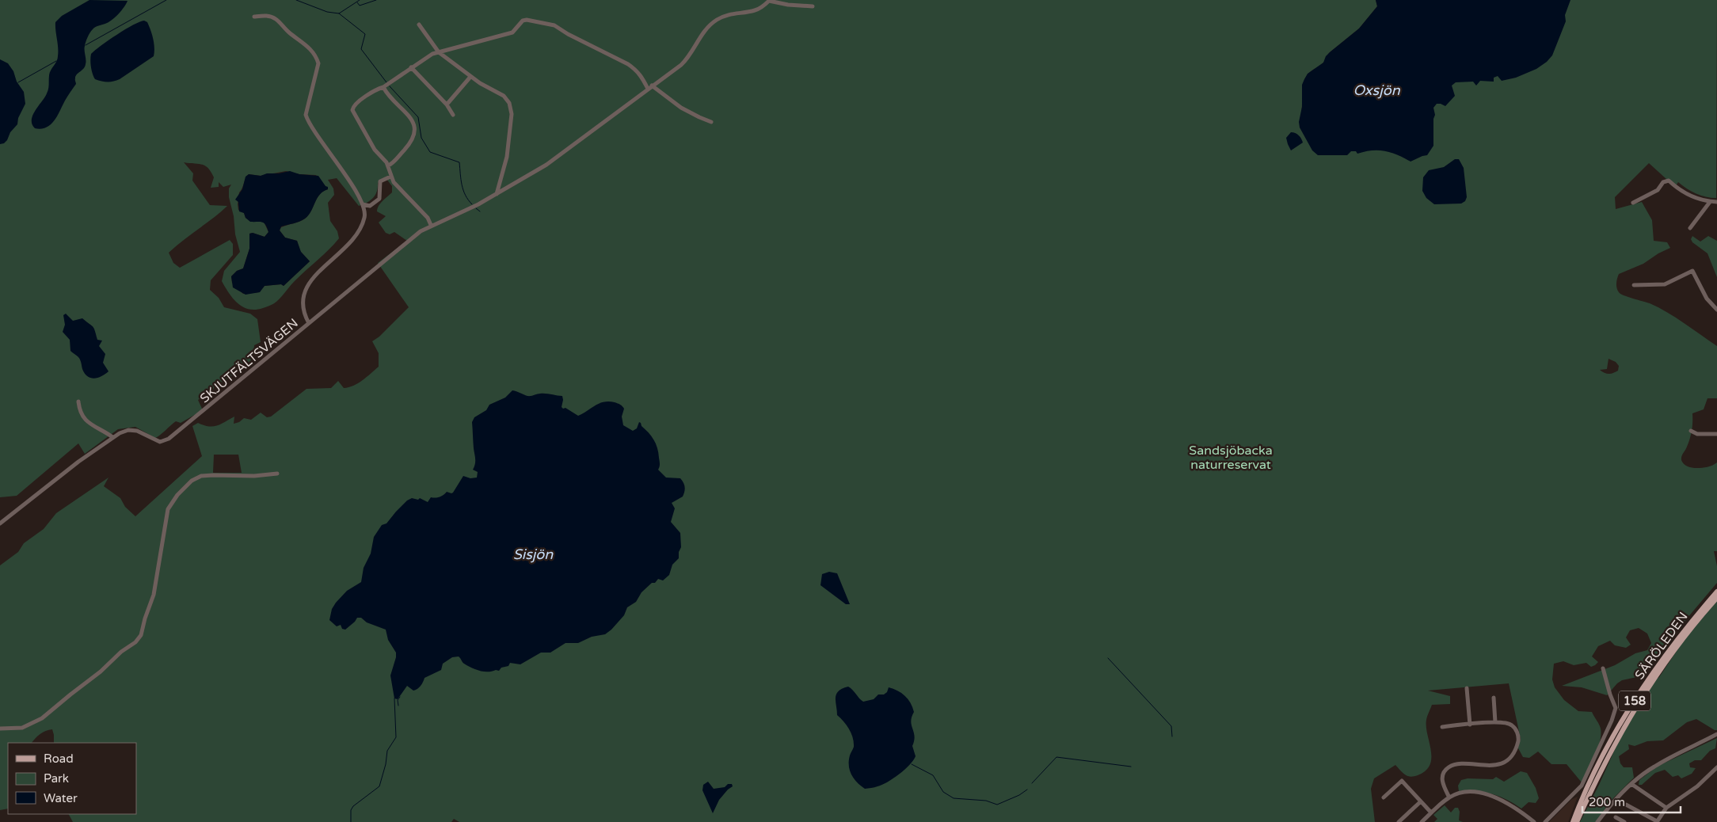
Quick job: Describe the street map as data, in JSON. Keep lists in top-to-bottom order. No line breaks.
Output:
{"streets":{"main road":["SÄRÖLEDEN","158"],"street":["SKJUTFÄLTSVÄGEN"]},"water":["Oxsjön","Sisjön"],"parks":["Sandsjöbacka naturreservat"],"legend":["Road","Park","Water"],"scale_bar":"200 m"}
